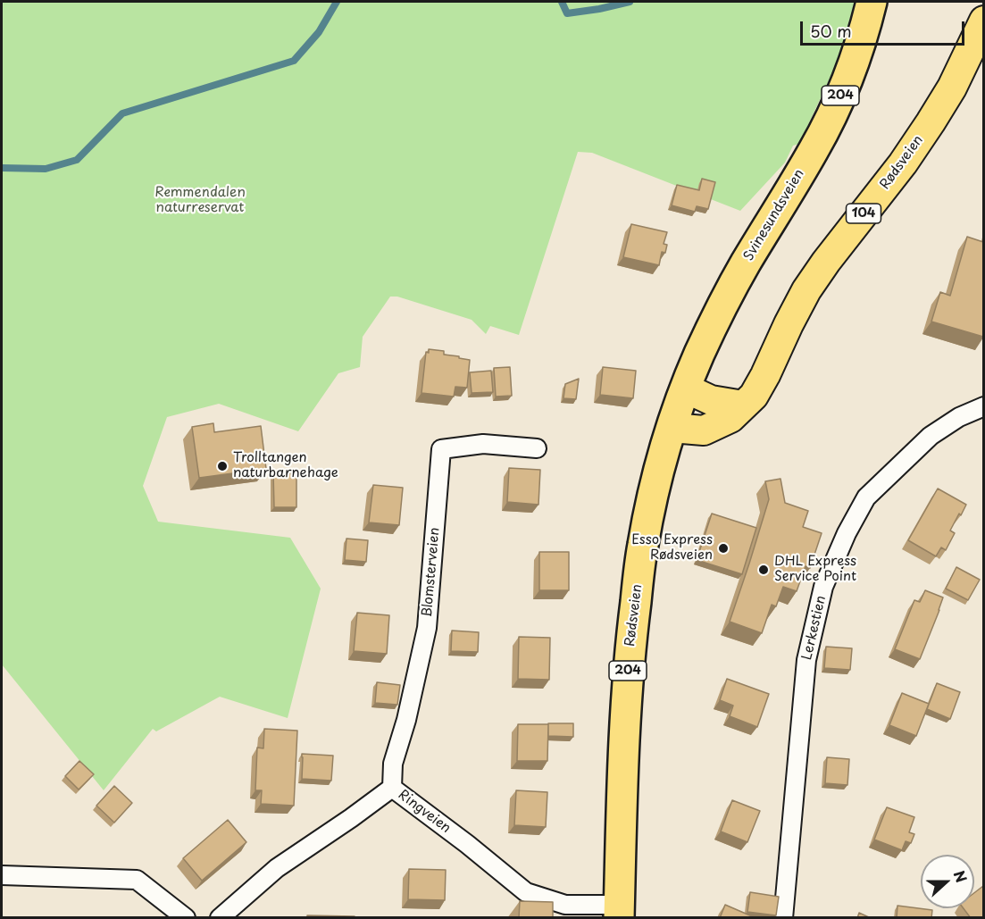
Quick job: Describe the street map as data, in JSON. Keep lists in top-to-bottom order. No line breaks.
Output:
{"streets":{"highway":["204","Rødsveien","Svinesundsveien"],"main road":["104"],"street":["Blomsterveien","Lerkestien","Ringveien"]},"crossings":[["Rødsveien","Svinesundsveien"],["Rødsveien","Ringveien"],["Blomsterveien","Ringveien"]],"parks":["Remmendalen naturreservat"],"places":["Trolltangen naturbarnehage","Esso Express Rødsveien","DHL Express Service Point"],"scale_bar":"50 m","north":"right"}
